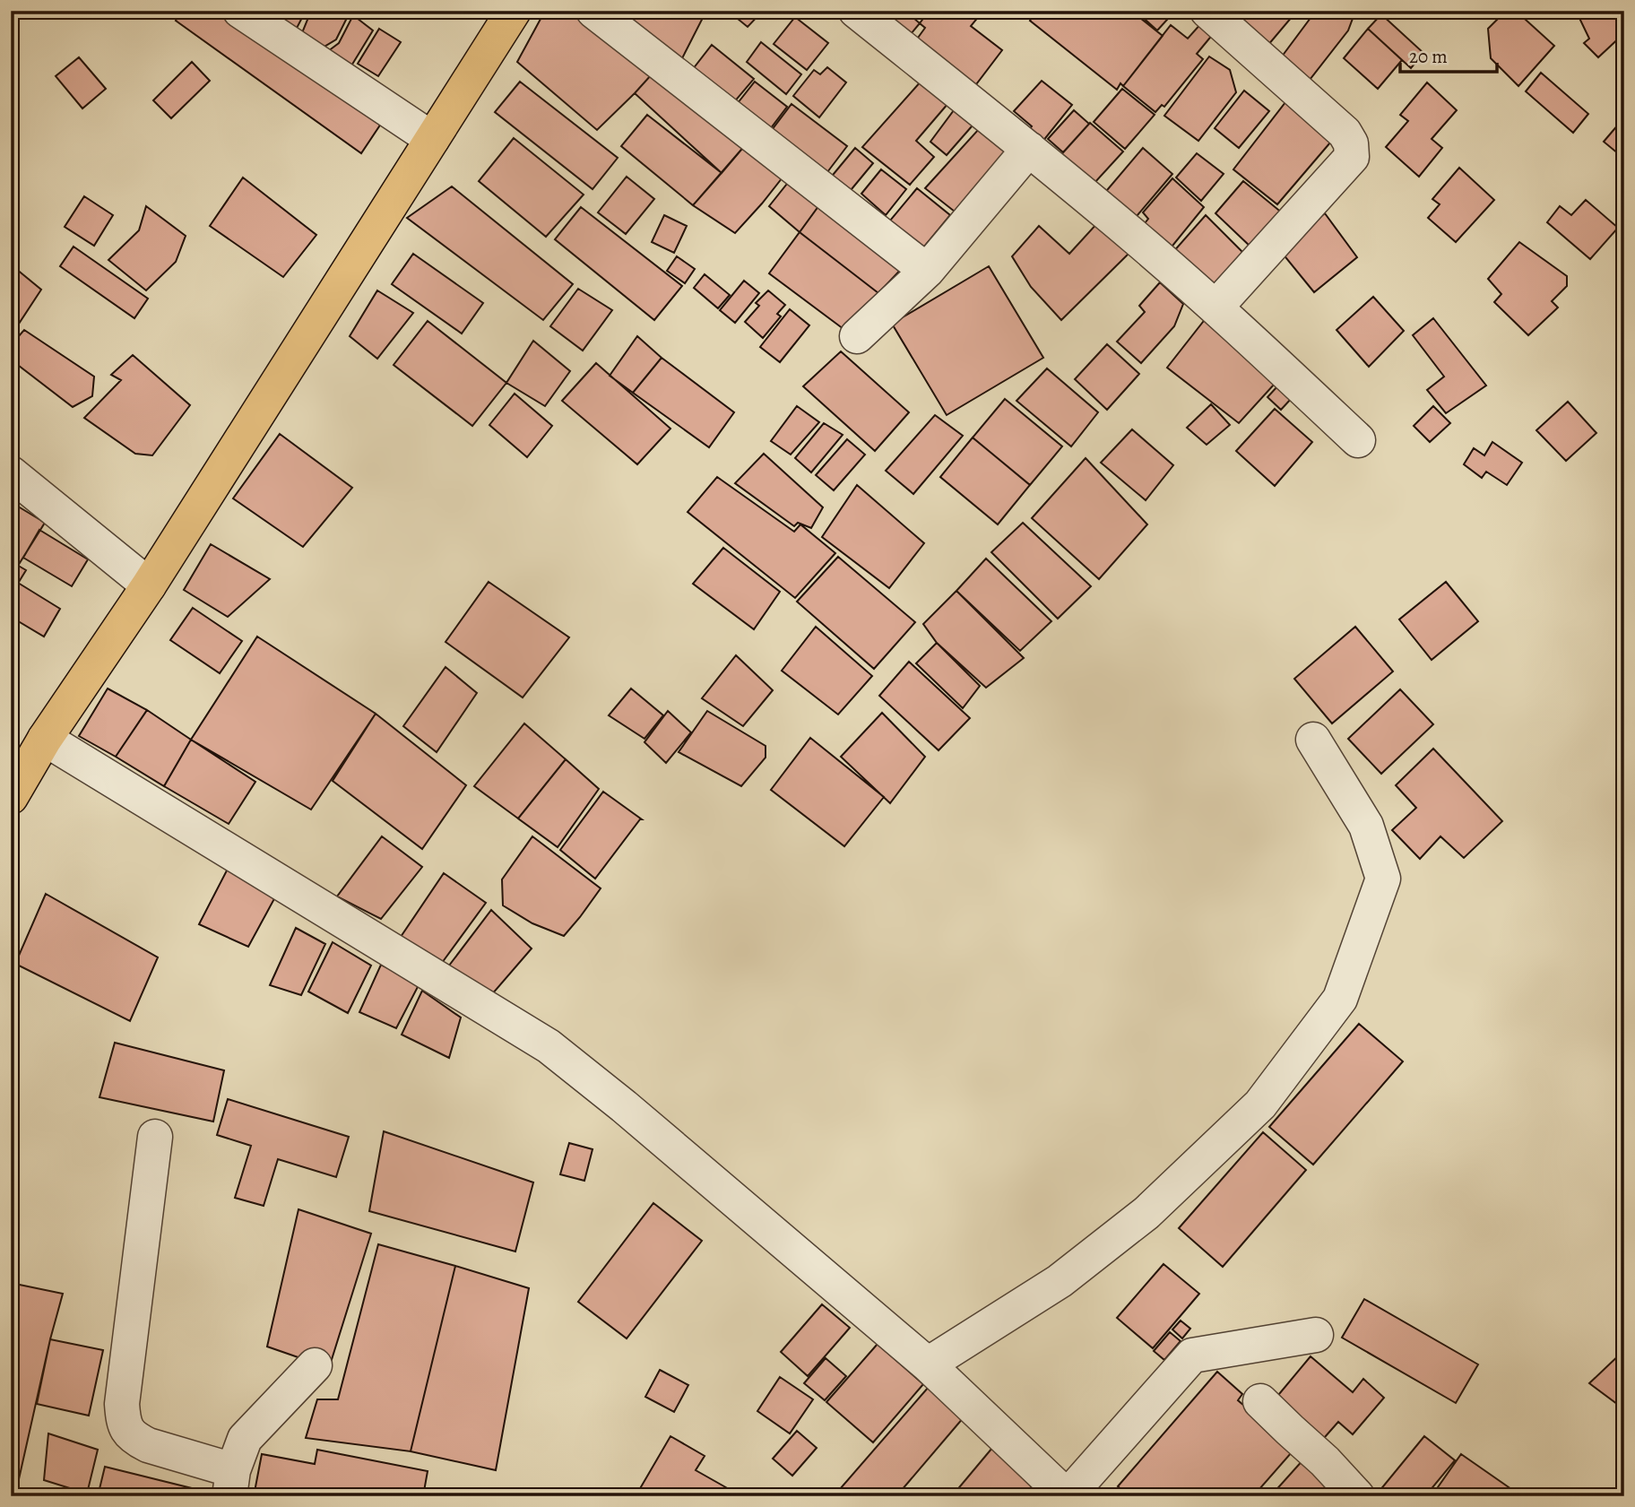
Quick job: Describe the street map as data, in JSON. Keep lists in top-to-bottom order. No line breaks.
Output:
{"scale_bar":"20 m"}
